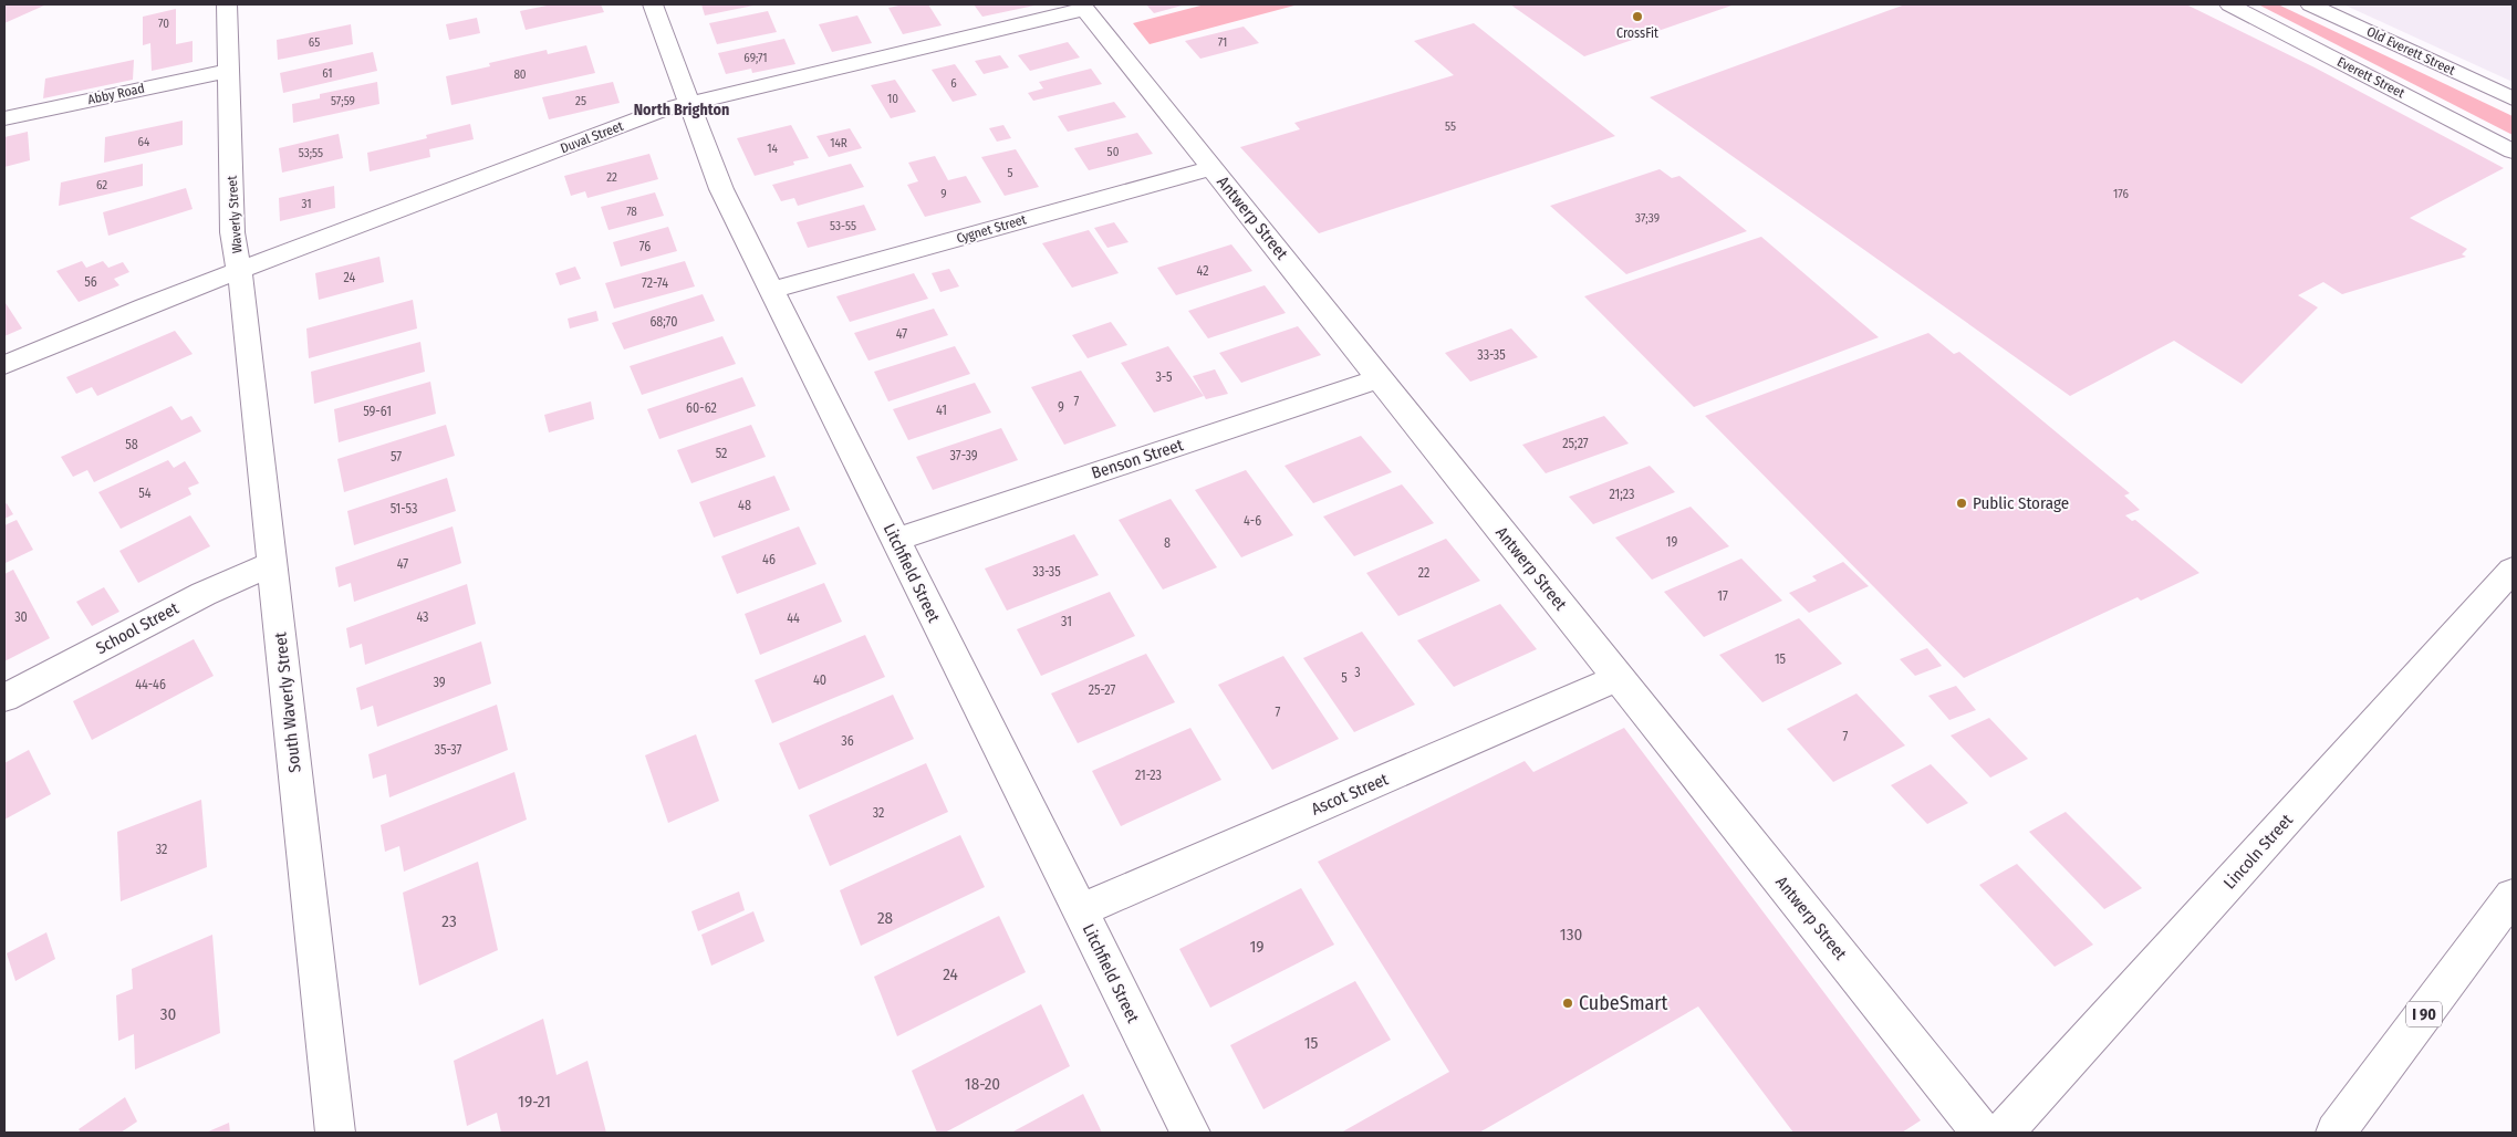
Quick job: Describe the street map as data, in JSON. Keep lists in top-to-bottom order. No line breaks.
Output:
{"streets":{"main road":["Old Everett Street","Everett Street","Abby Road","Duval Street","Waverly Street","Antwerp Street","Cygnet Street","Benson Street","Litchfield Street","School Street","South Waverly Street","Ascot Street","Lincoln Street","I 90"]},"crossings":[["Abby Road","Waverly Street"],["Duval Street","Waverly Street"],["Duval Street","Antwerp Street"],["Duval Street","Litchfield Street"],["Duval Street","South Waverly Street"],["Waverly Street","South Waverly Street"],["Antwerp Street","Cygnet Street"],["Antwerp Street","Benson Street"],["Antwerp Street","Ascot Street"],["Cygnet Street","Litchfield Street"],["Benson Street","Litchfield Street"],["Litchfield Street","Ascot Street"],["School Street","South Waverly Street"]],"districts":["North Brighton"],"places":["CrossFit","Public Storage","CubeSmart"],"house_numbers":["70","65","71","69;71","61","80","6","10","57;59","25","55","64","14R","14","50","53;55","5","22","62","9","176","31","78","37;39","53-55","76","42","24","56","72-74","68;70","47","33-35","3-5","7","9","60-62","41","59-61","25;27","58","52","37-39","57","54","21;23","48","51-53","4-6","19","8","46","47","33-35","22","17","30","43","44","31","15","3","5","40","39","44-46","25-27","7","7","36","35-37","21-23","32","32","28","23","130","19","24","30","15","18-20","19-21"]}
